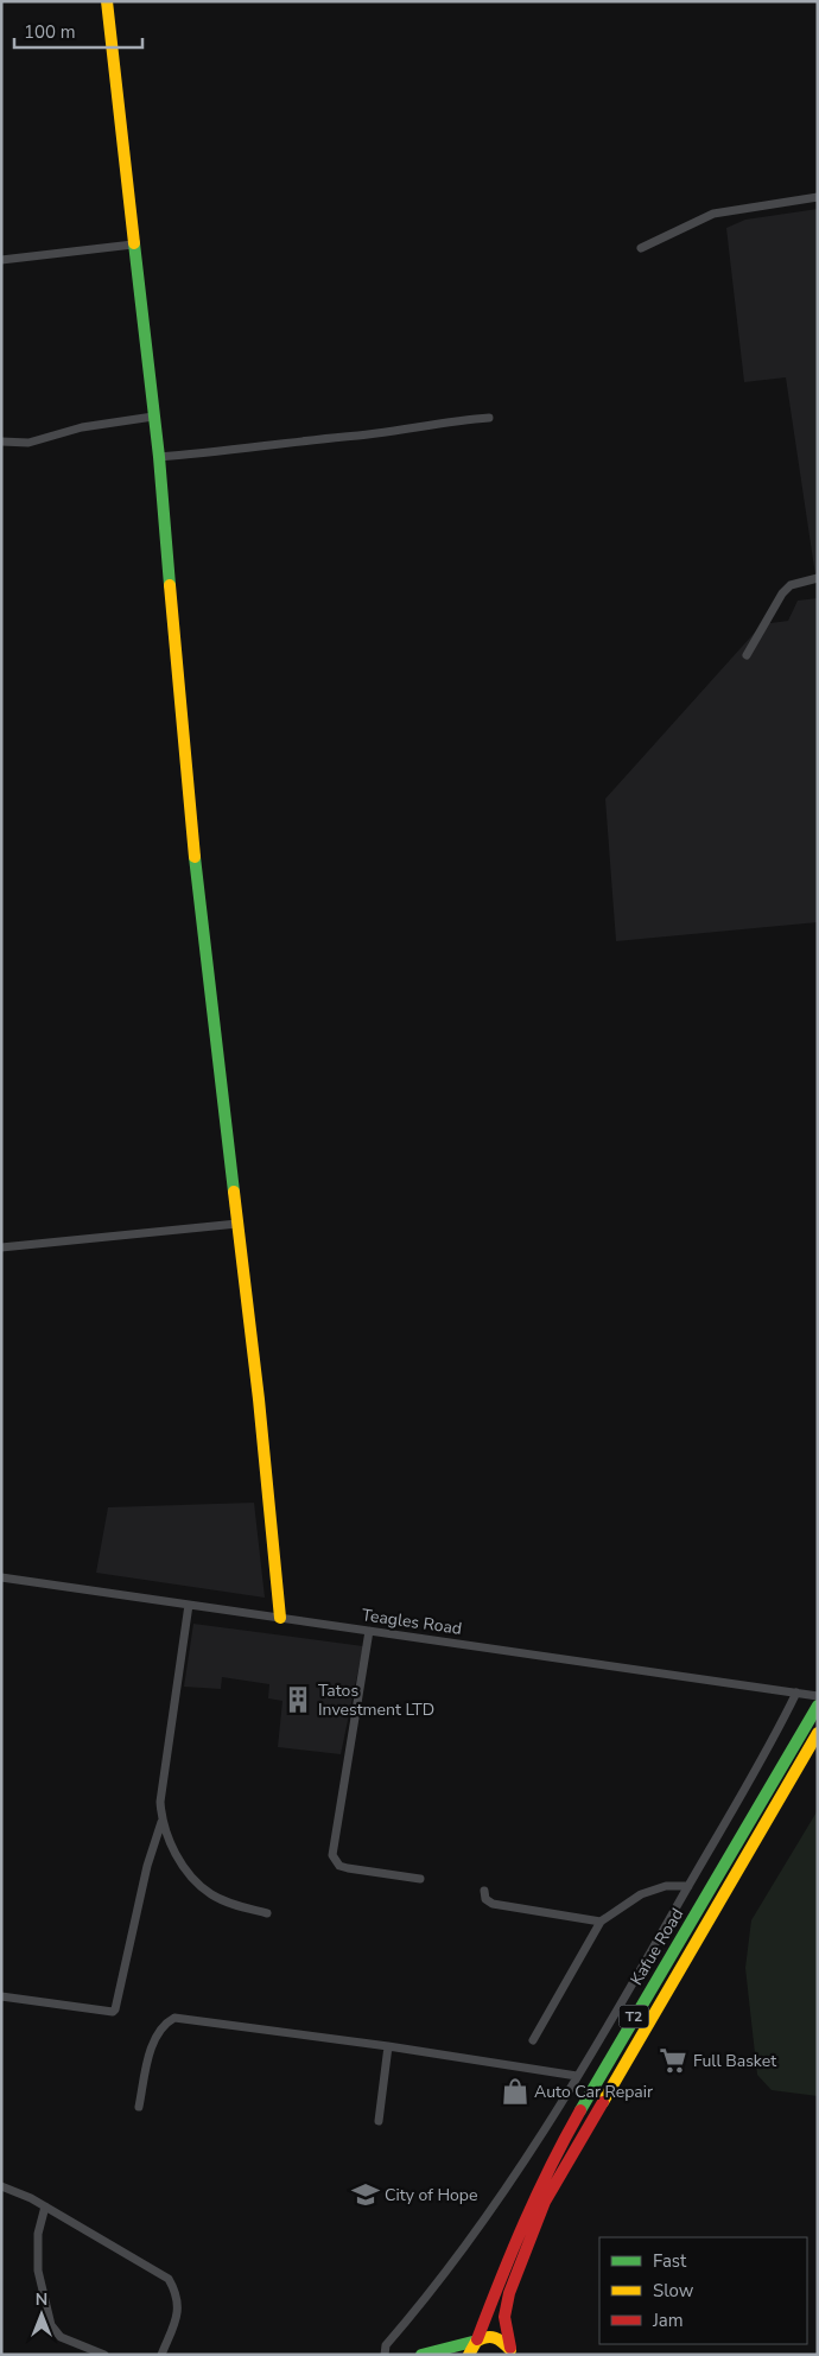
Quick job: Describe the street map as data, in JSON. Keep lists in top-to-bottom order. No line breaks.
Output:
{"streets":{"street":["Teagles Road","Kafue Road","T2"]},"places":{"building":["Tatos Investment LTD"],"supermarket":["Full Basket"],"shop":["Auto Car Repair"],"school or university":["City of Hope"]},"legend":["Fast","Slow","Jam"],"scale_bar":"100 m","north":"top"}
